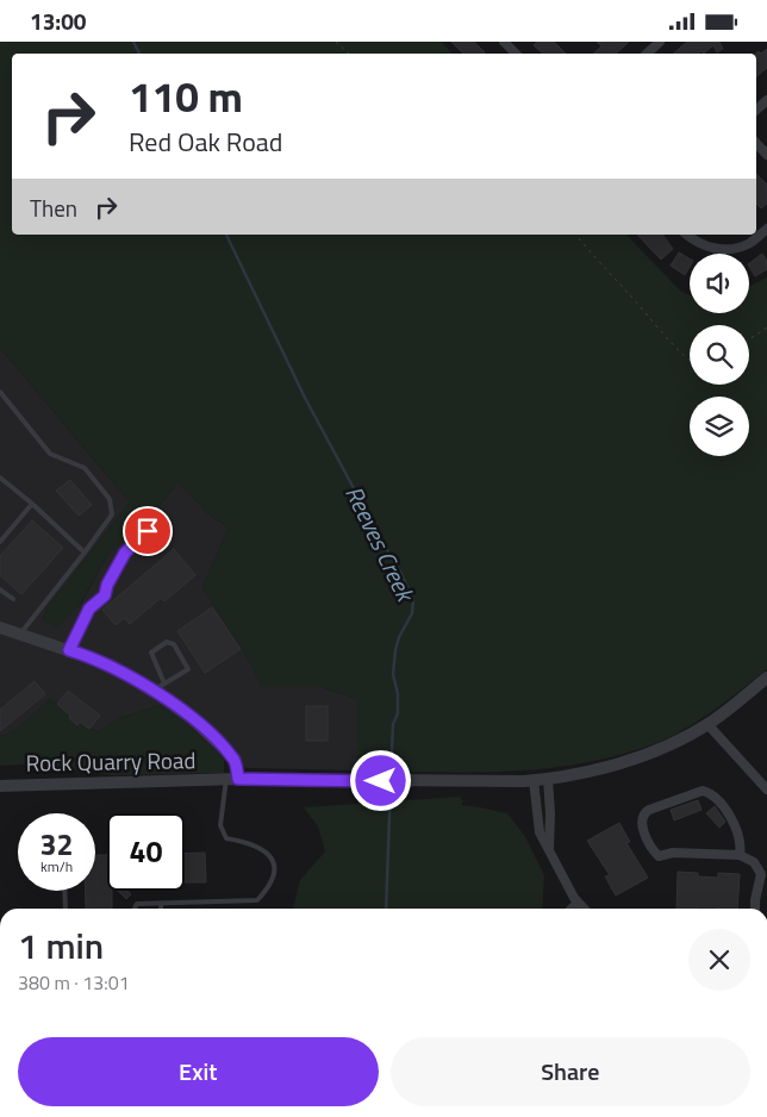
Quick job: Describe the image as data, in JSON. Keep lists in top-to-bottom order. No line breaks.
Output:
{"streets":{"street":["Rock Quarry Road"]},"water":["Reeves Creek"],"page":{"status":"13:00","turn":["110 m","Red Oak Road"],"then":"Then","speed":"32 km/h","limit":"40","heading":["1 min","380 m · 13:01"],"buttons":["Exit","Share"]}}
